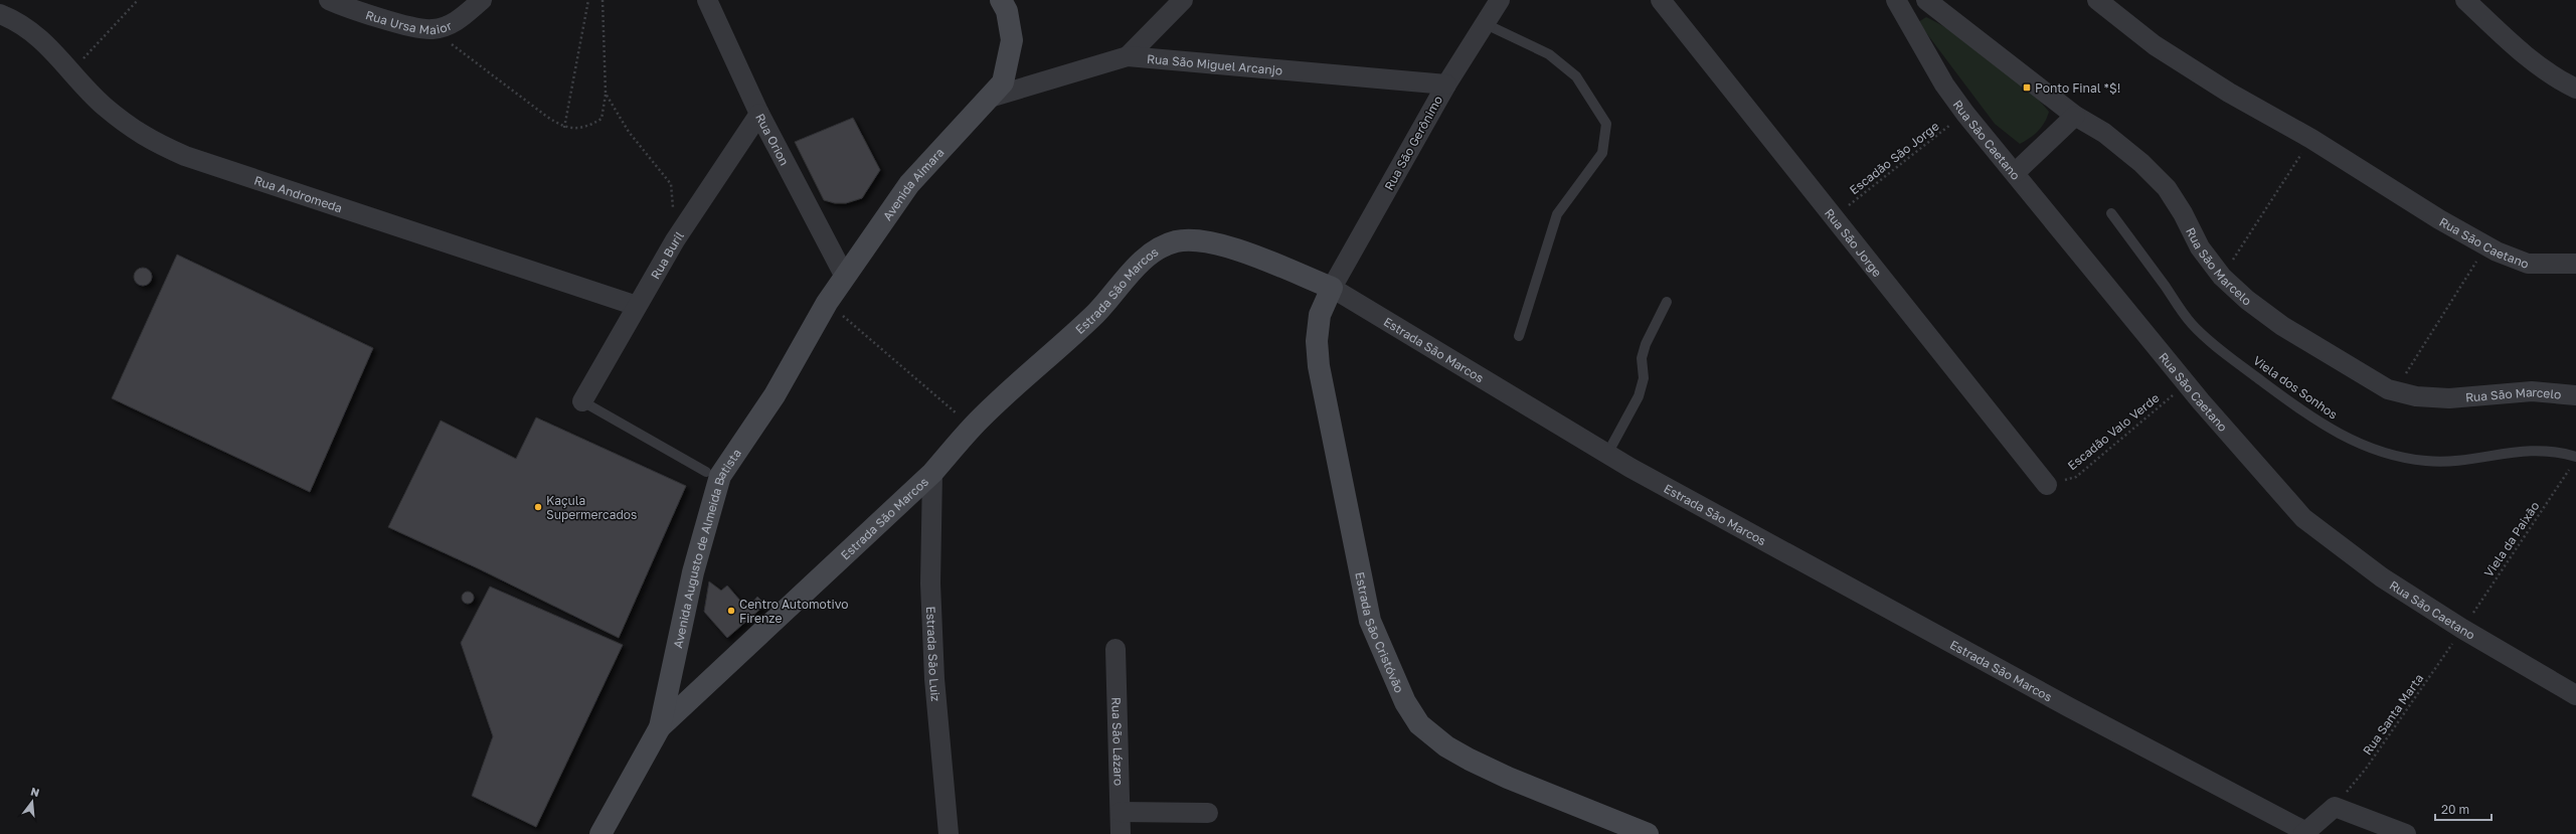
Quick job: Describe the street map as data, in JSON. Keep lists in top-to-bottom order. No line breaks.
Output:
{"streets":{"street":["Rua Ursa Maior","Rua São Miguel Arcanjo","Rua São Caetano","Rua Orion","Rua São Gerônimo","Avenida Aimara","Rua Andromeda","Rua São Jorge","Rua Buril","Rua São Marcelo","Estrada São Marcos","Avenida Augusto de Almeida Batista","Estrada São Cristóvão","Estrada São Luiz","Rua São Lázaro"],"lane":["Viela dos Sonhos"],"path":["Escadão São Jorge","Escadão Valo Verde","Viela da Paixão","Rua Santa Marta"]},"crossings":[["Rua São Miguel Arcanjo","Rua São Gerônimo"],["Rua São Miguel Arcanjo","Avenida Aimara"],["Rua São Caetano","Escadão São Jorge"],["Rua São Caetano","Escadão Valo Verde"],["Rua São Caetano","Viela da Paixão"],["Rua São Caetano","Rua Santa Marta"],["Rua Orion","Avenida Aimara"],["Rua Orion","Rua Buril"],["Rua Orion","Avenida Augusto de Almeida Batista"],["Rua São Gerônimo","Estrada São Marcos"],["Rua São Gerônimo","Estrada São Cristóvão"],["Escadão São Jorge","Rua São Jorge"],["Avenida Aimara","Avenida Augusto de Almeida Batista"],["Rua Andromeda","Rua Buril"],["Rua São Jorge","Escadão Valo Verde"],["Estrada São Marcos","Avenida Augusto de Almeida Batista"],["Estrada São Marcos","Estrada São Cristóvão"],["Estrada São Marcos","Estrada São Luiz"],["Estrada São Marcos","Rua Santa Marta"],["Viela dos Sonhos","Viela da Paixão"],["Viela da Paixão","Rua Santa Marta"]],"places":{"transit":["Ponto Final *$!"],"other":["Kaçula Supermercados","Centro Automotivo Firenze"]},"scale_bar":"20 m","north":"top"}
